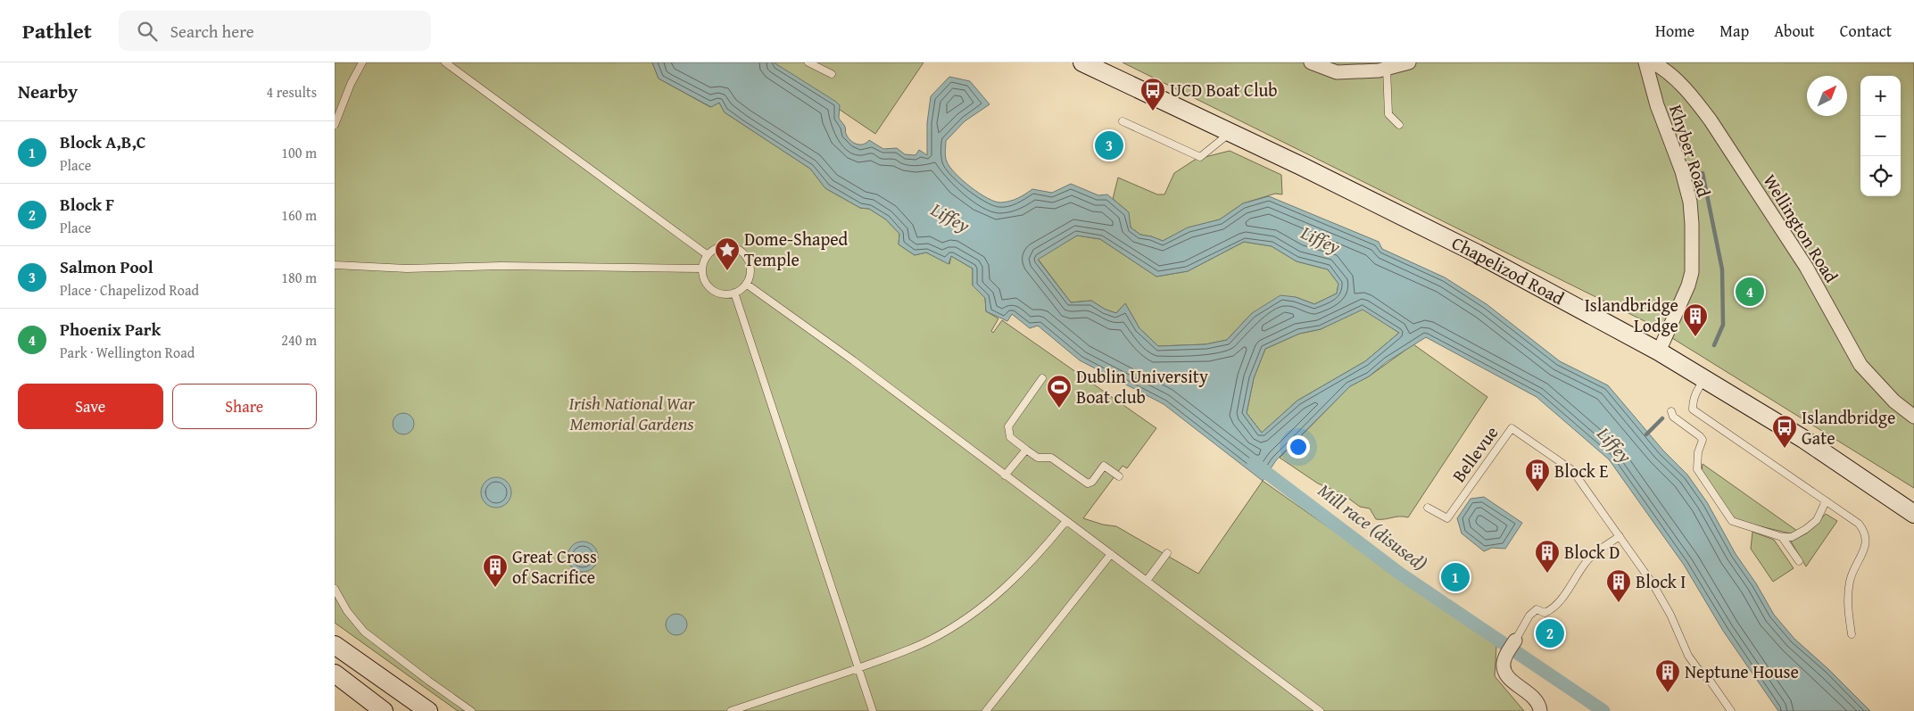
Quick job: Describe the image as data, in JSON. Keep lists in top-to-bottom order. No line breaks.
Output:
{"streets":{"main road":["Chapelizod Road"],"street":["Khyber Road","Wellington Road"],"lane":["Bellevue"]},"crossings":[["Khyber Road","Chapelizod Road"]],"water":["Liffey","Mill race (disused)"],"parks":["Irish National War Memorial Gardens"],"places":{"bus stop":["UCD Boat Club","Islandbridge Gate"],"place":["Dome-Shaped Temple"],"building":["Islandbridge Lodge","Block E","Block D","Great Cross of Sacrifice","Block I","Neptune House"],"sports":["Dublin University Boat club"]},"north":"top right","page":{"header":"Pathlet","search":"Search here","nav":["Home","Map","About","Contact"],"heading":["Nearby","4 results"],"map_buttons":["+","−"],"list":[{"mark":"1","name":"Block A,B,C","note":"Place","value":"100 m"},{"mark":"2","name":"Block F","note":"Place","value":"160 m"},{"mark":"3","name":"Salmon Pool","note":"Place · Chapelizod Road","value":"180 m"},{"mark":"4","name":"Phoenix Park","note":"Park · Wellington Road","value":"240 m"}],"pins":["3","4","1","2"],"buttons":["Save","Share"]}}
